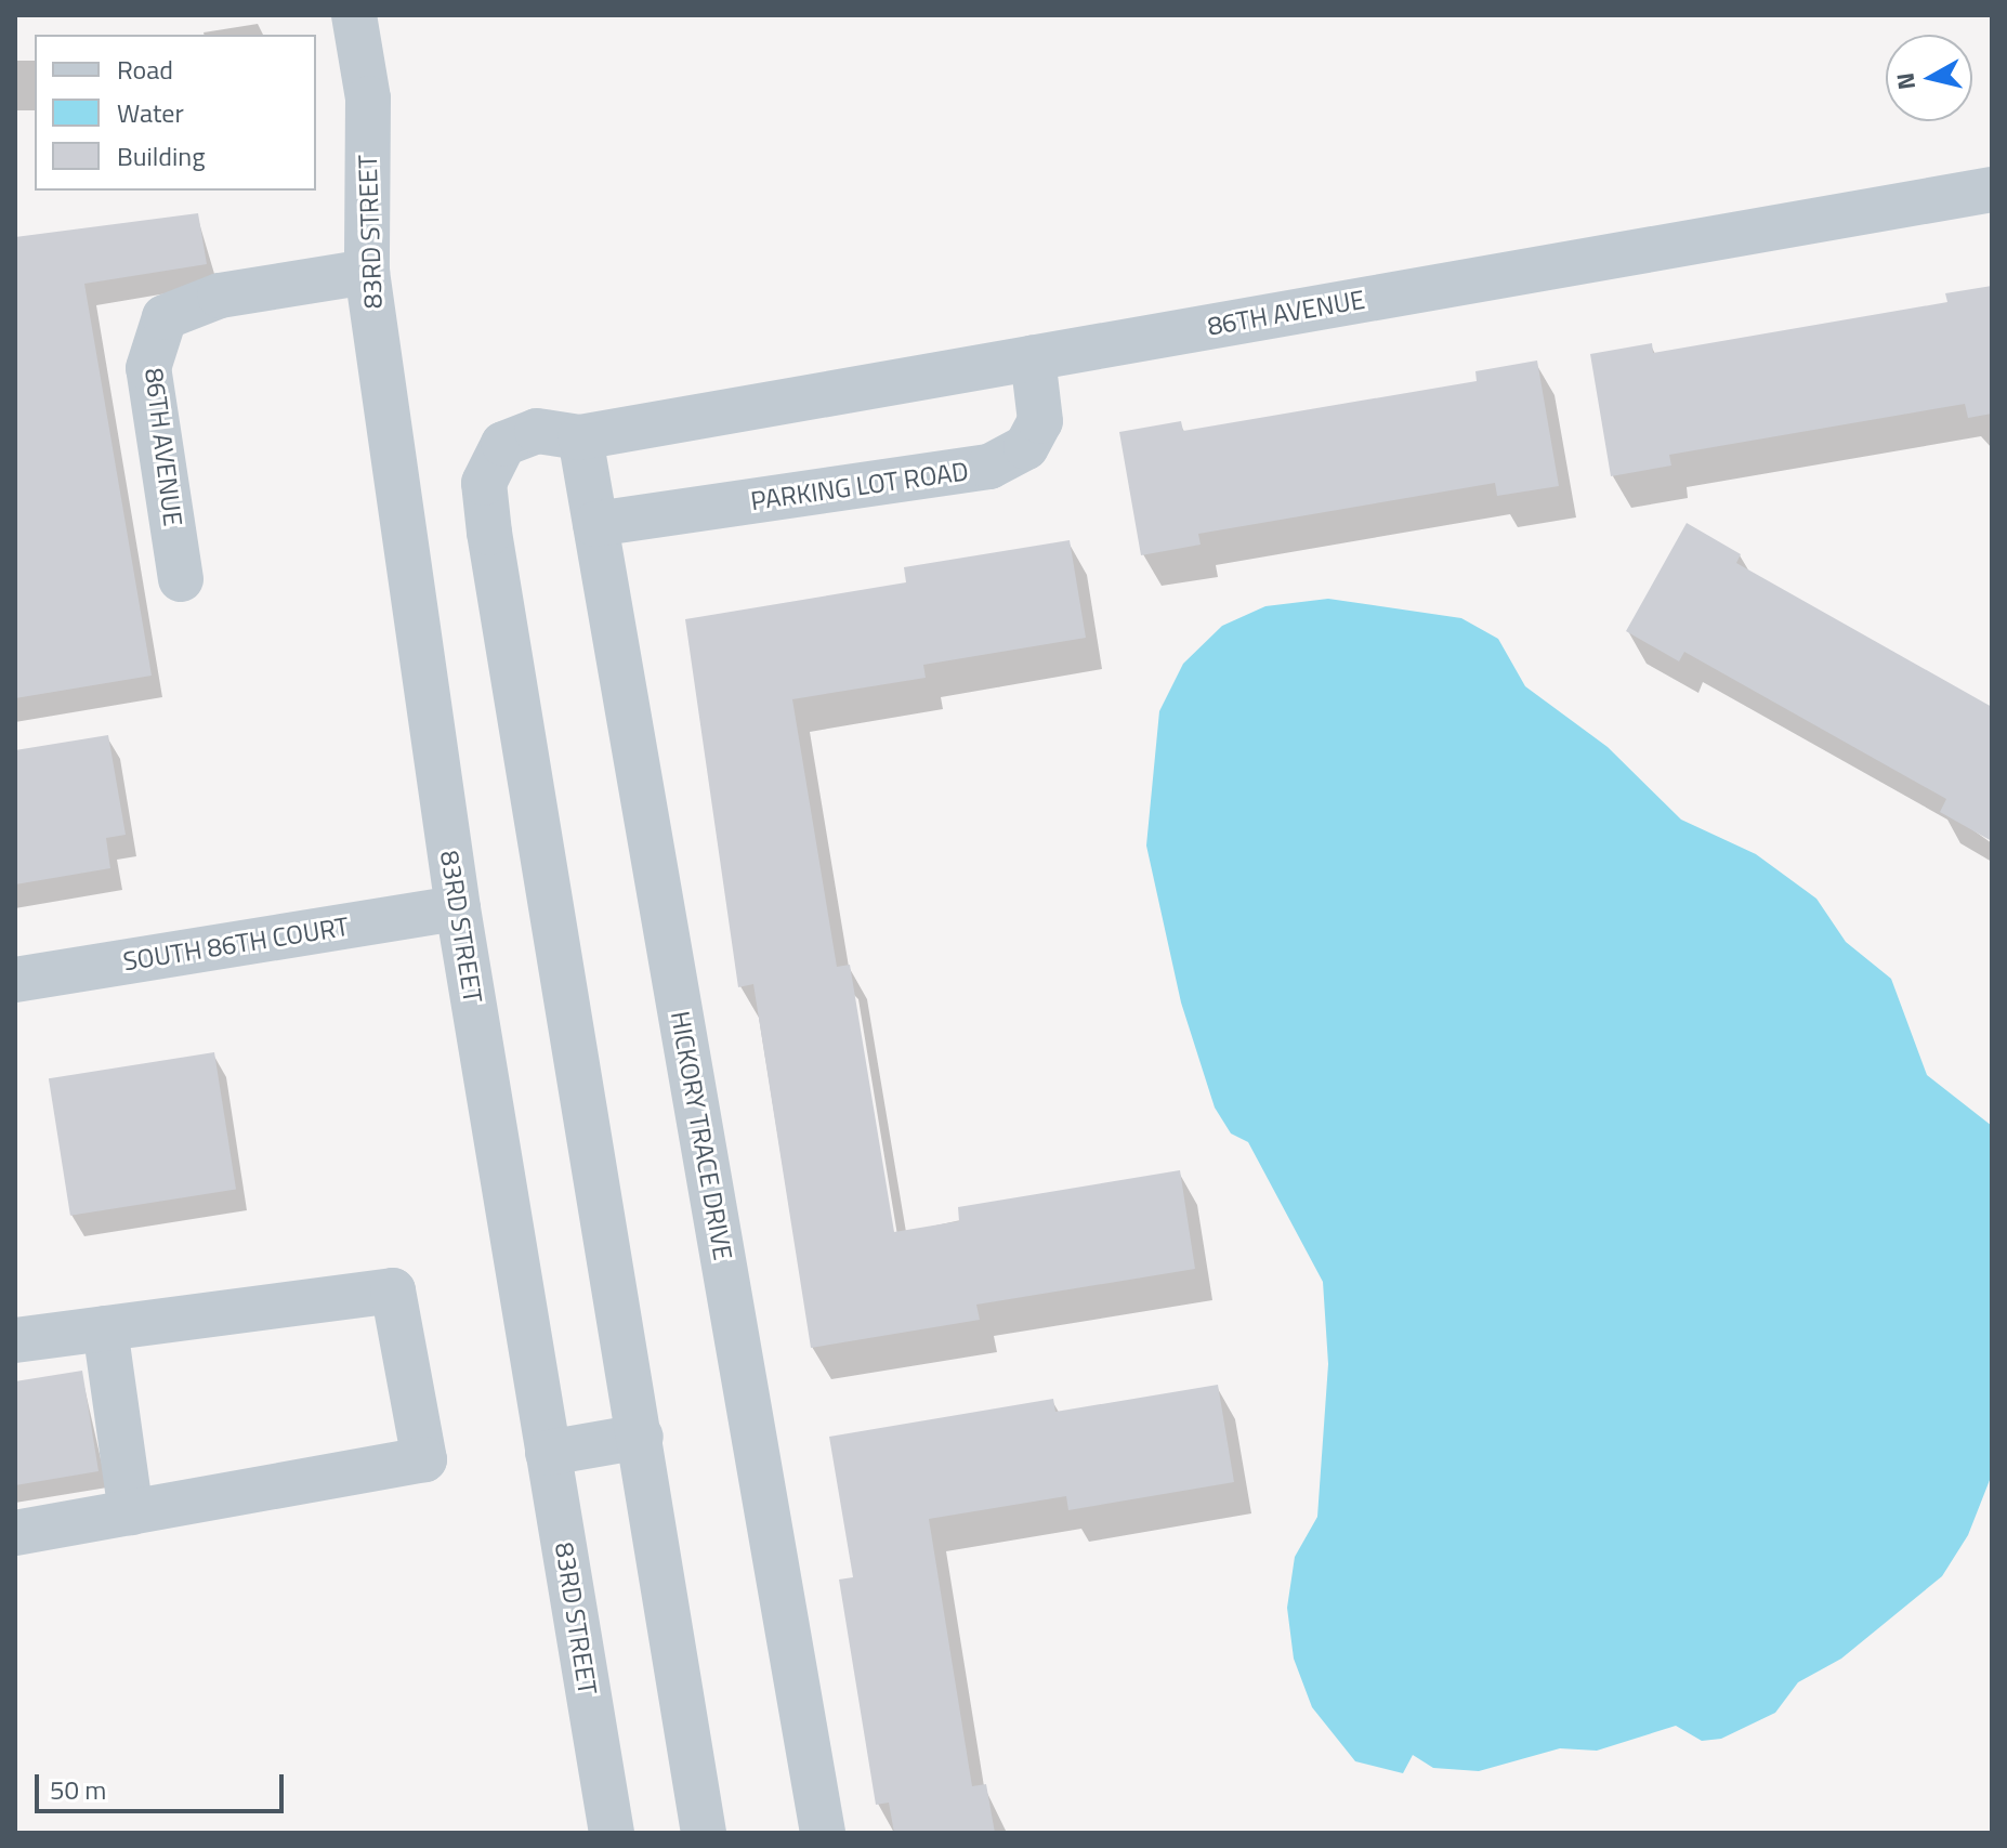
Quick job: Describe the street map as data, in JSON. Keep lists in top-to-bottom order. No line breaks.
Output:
{"streets":{"street":["83RD STREET","86TH AVENUE","PARKING LOT ROAD","SOUTH 86TH COURT","HICKORY TRACE DRIVE"]},"crossings":[["83RD STREET","86TH AVENUE"],["83RD STREET","SOUTH 86TH COURT"],["86TH AVENUE","PARKING LOT ROAD"],["86TH AVENUE","HICKORY TRACE DRIVE"],["PARKING LOT ROAD","HICKORY TRACE DRIVE"]],"legend":["Road","Water","Building"],"scale_bar":"50 m","north":"left"}
